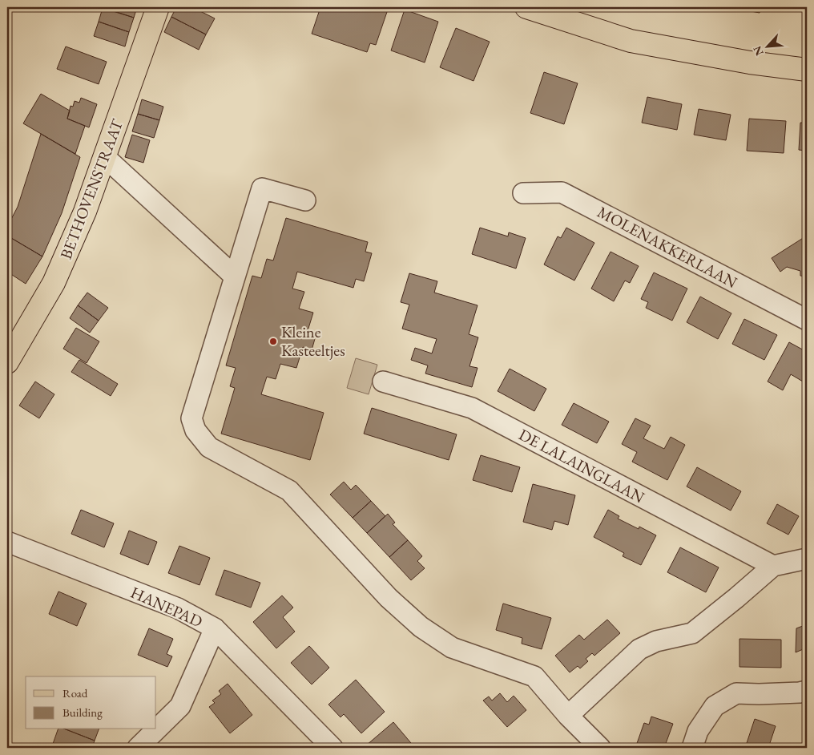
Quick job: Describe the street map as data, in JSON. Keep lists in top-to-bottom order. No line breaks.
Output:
{"streets":{"main road":["BETHOVENSTRAAT"],"street":["MOLENAKKERLAAN","DE LALAINGLAAN","HANEPAD"]},"places":["Kleine Kasteeltjes"],"legend":["Road","Building"],"north":"bottom left"}
